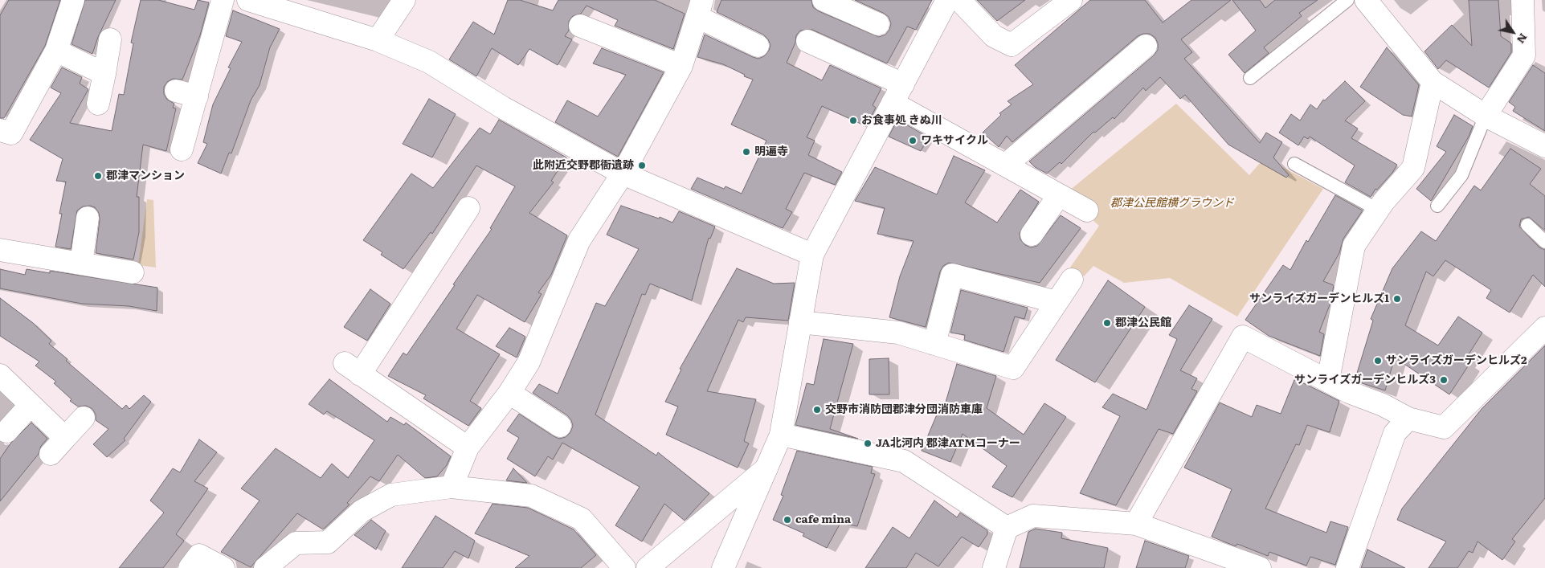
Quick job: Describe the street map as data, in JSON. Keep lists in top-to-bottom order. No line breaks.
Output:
{"parks":["郡津公民館横グラウンド"],"places":["お食事処 きぬ川","ワキサイクル","明遍寺","此附近交野郡衙遺跡","郡津マンション","サンライズガーデンヒルズ1","郡津公民館","サンライズガーデンヒルズ2","サンライズガーデンヒルズ3","交野市消防団郡津分団消防車庫","JA北河内 郡津ATMコーナー","cafe mina"],"north":"bottom right"}
